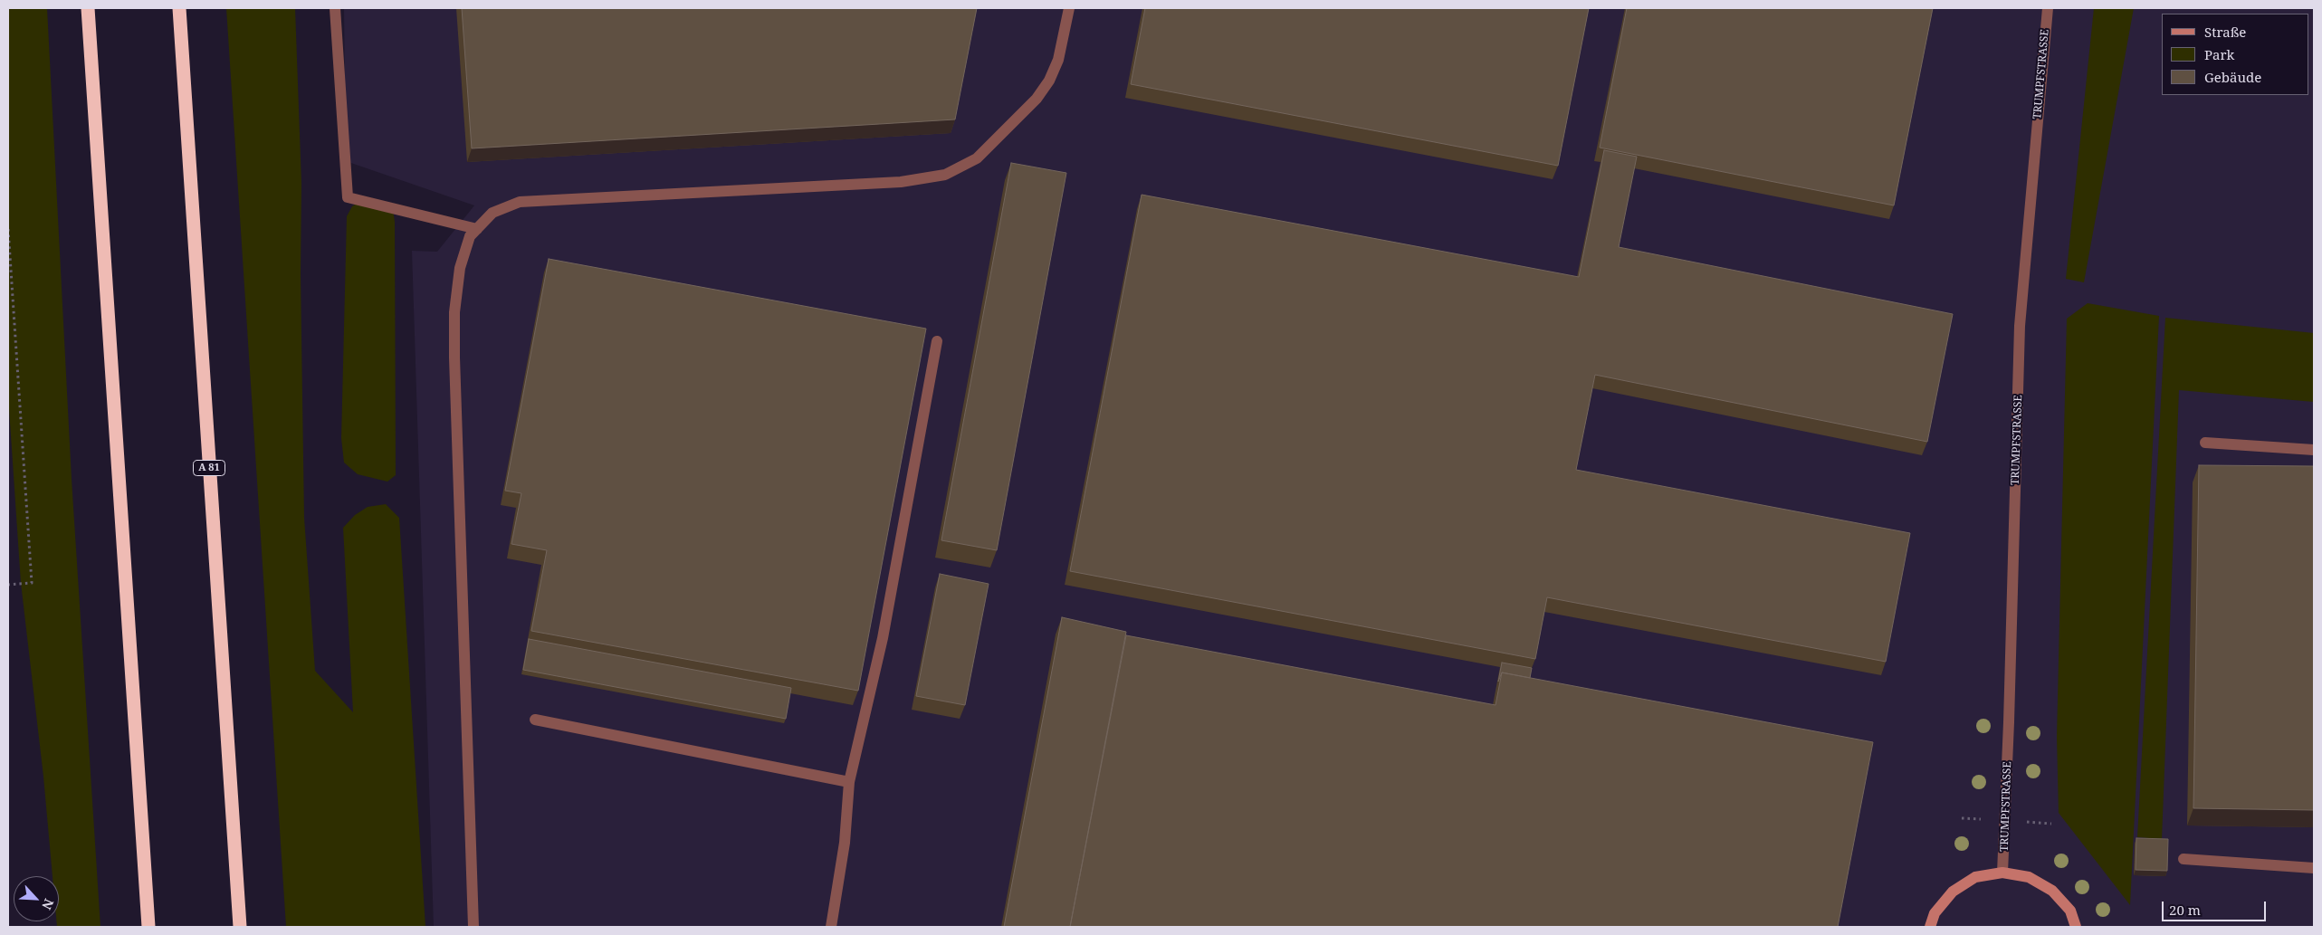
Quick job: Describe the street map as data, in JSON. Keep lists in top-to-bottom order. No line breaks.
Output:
{"streets":{"highway":["A 81"],"street":["TRUMPFSTRASSE"]},"legend":["Straße","Park","Gebäude"],"scale_bar":"20 m","north":"bottom right"}
